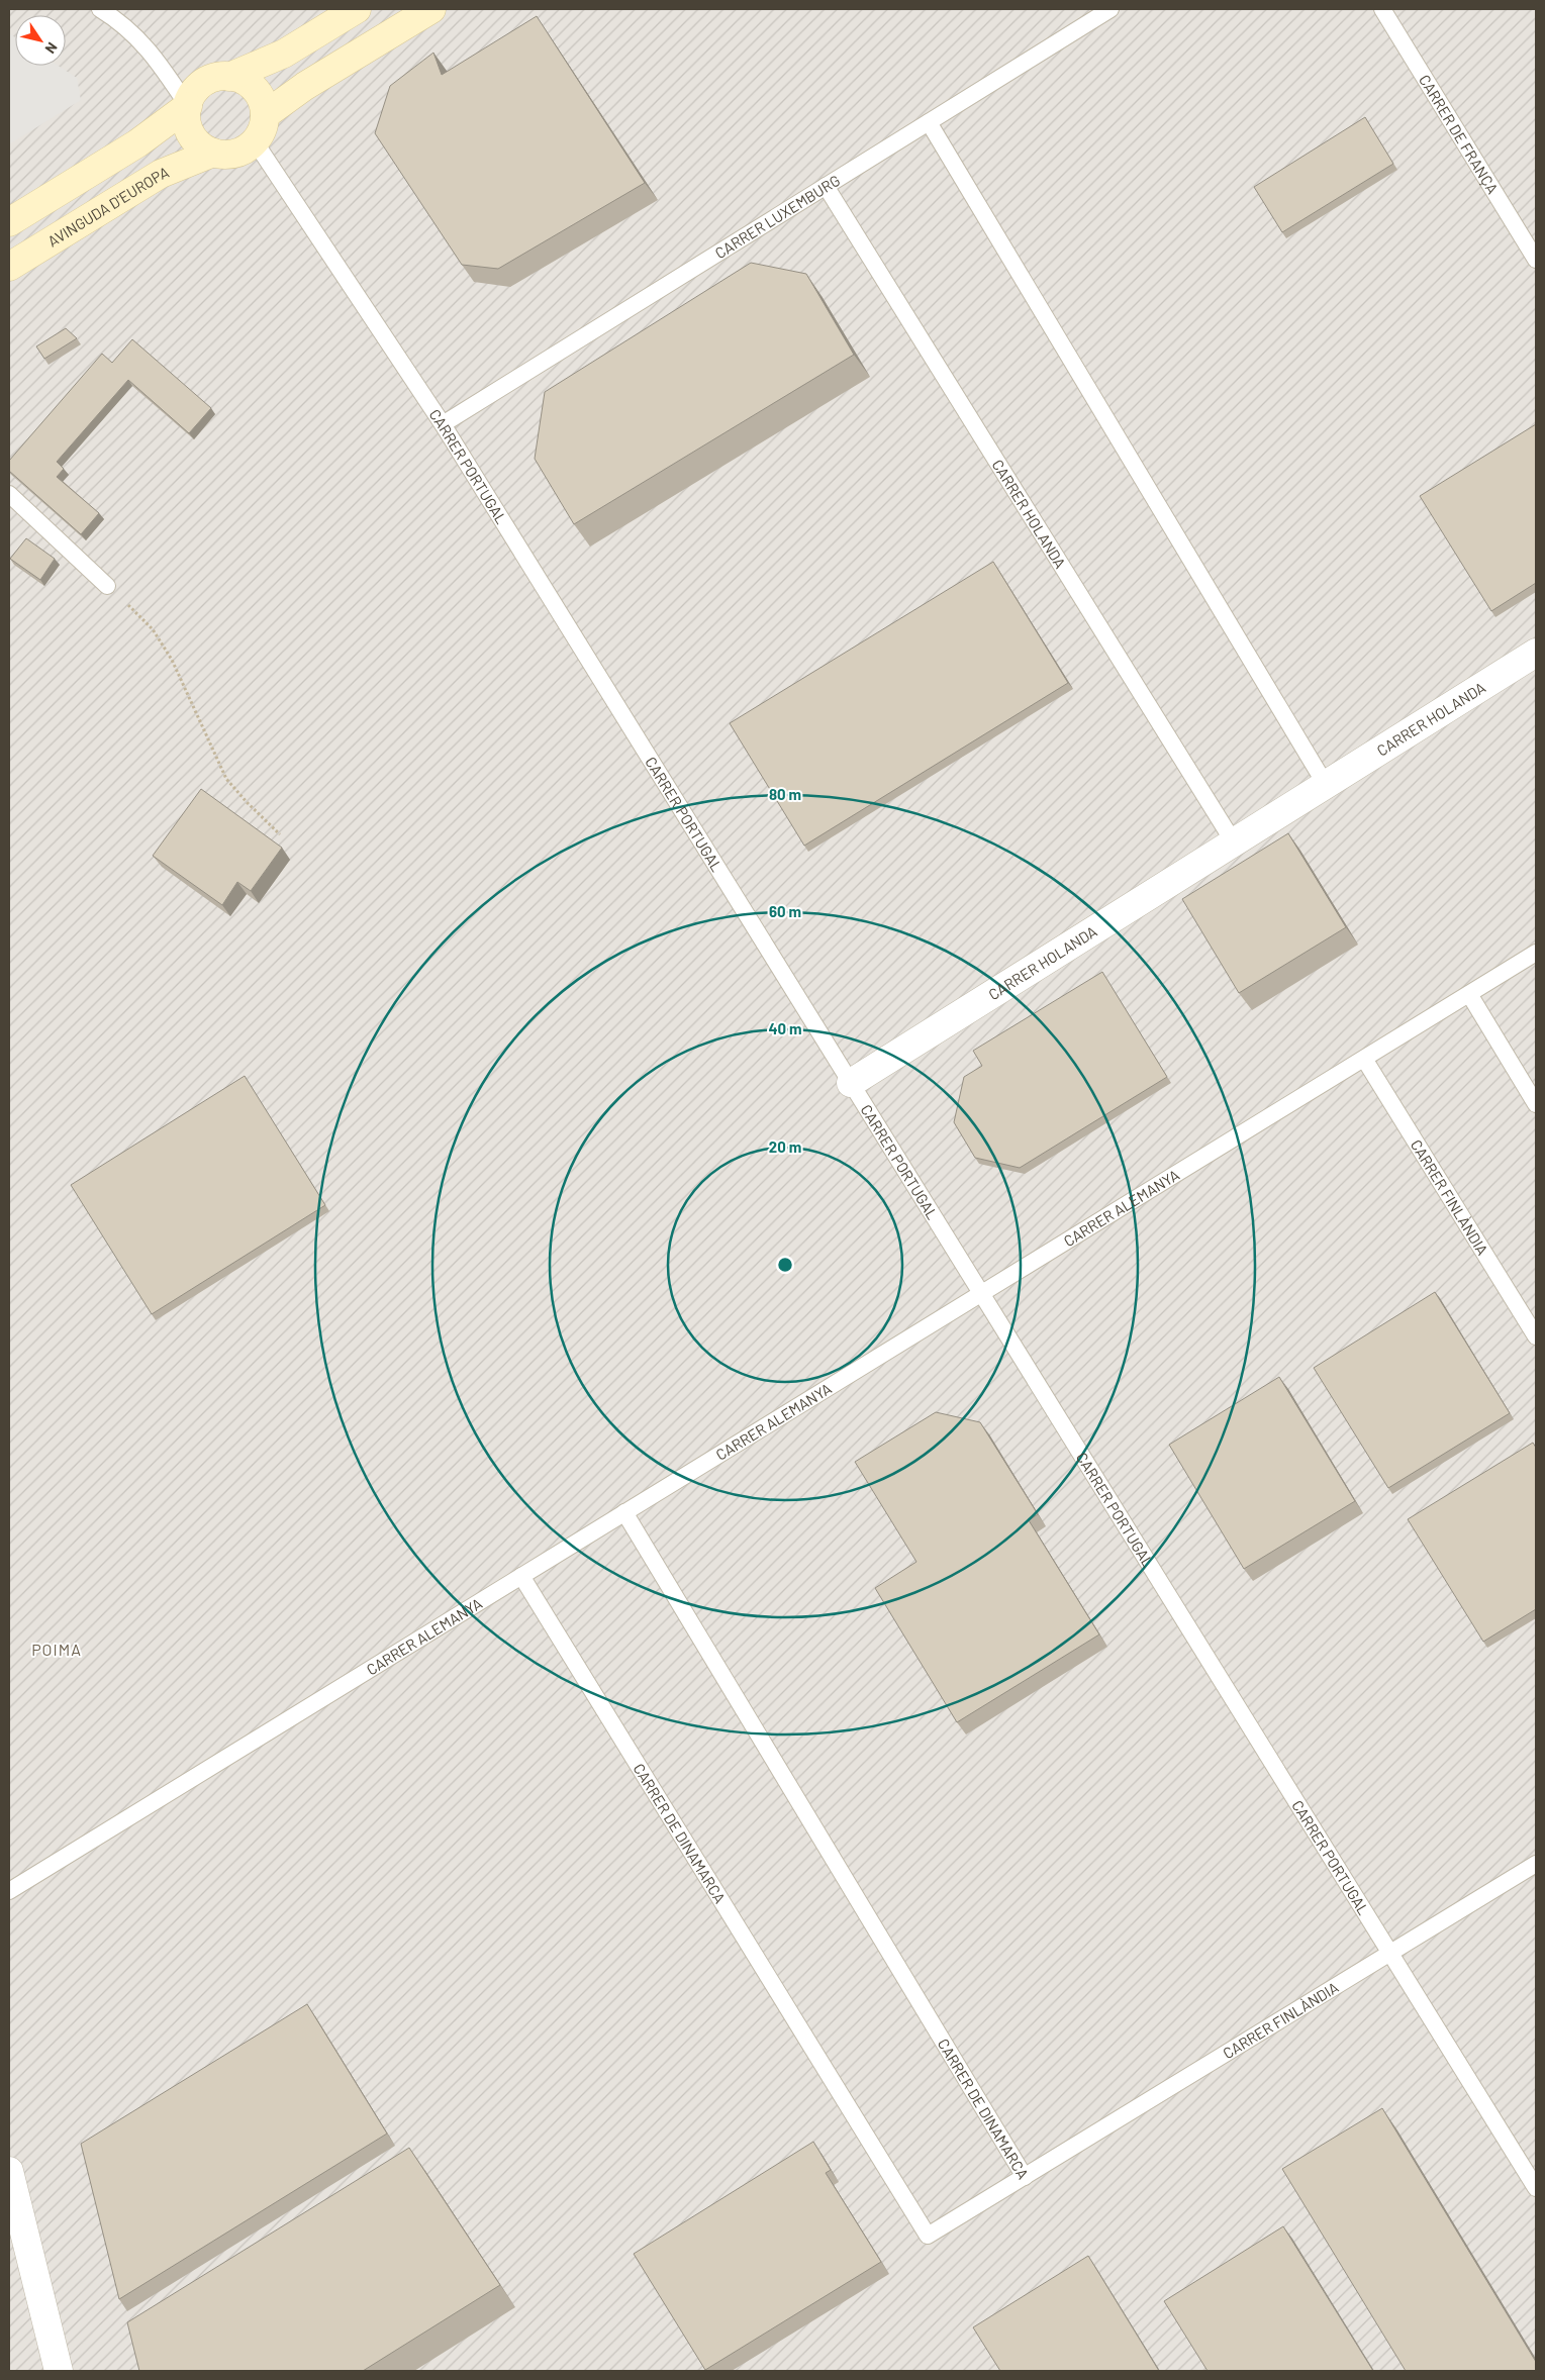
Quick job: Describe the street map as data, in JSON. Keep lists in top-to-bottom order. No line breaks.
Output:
{"streets":{"street":["AVINGUDA D'EUROPA","CARRER HOLANDA"],"lane":["CARRER DE FRANÇA","CARRER LUXEMBURG","CARRER PORTUGAL","CARRER FINLÀNDIA","CARRER ALEMANYA","CARRER DE DINAMARCA"]},"crossings":[["AVINGUDA D'EUROPA","CARRER PORTUGAL"],["CARRER LUXEMBURG","CARRER PORTUGAL"],["CARRER LUXEMBURG","CARRER HOLANDA"],["CARRER PORTUGAL","CARRER HOLANDA"],["CARRER PORTUGAL","CARRER FINLÀNDIA"],["CARRER PORTUGAL","CARRER ALEMANYA"],["CARRER FINLÀNDIA","CARRER ALEMANYA"],["CARRER FINLÀNDIA","CARRER DE DINAMARCA"],["CARRER ALEMANYA","CARRER DE DINAMARCA"]],"districts":["POIMA"],"north":"bottom right","rings":["80 m","60 m","40 m","20 m"]}
